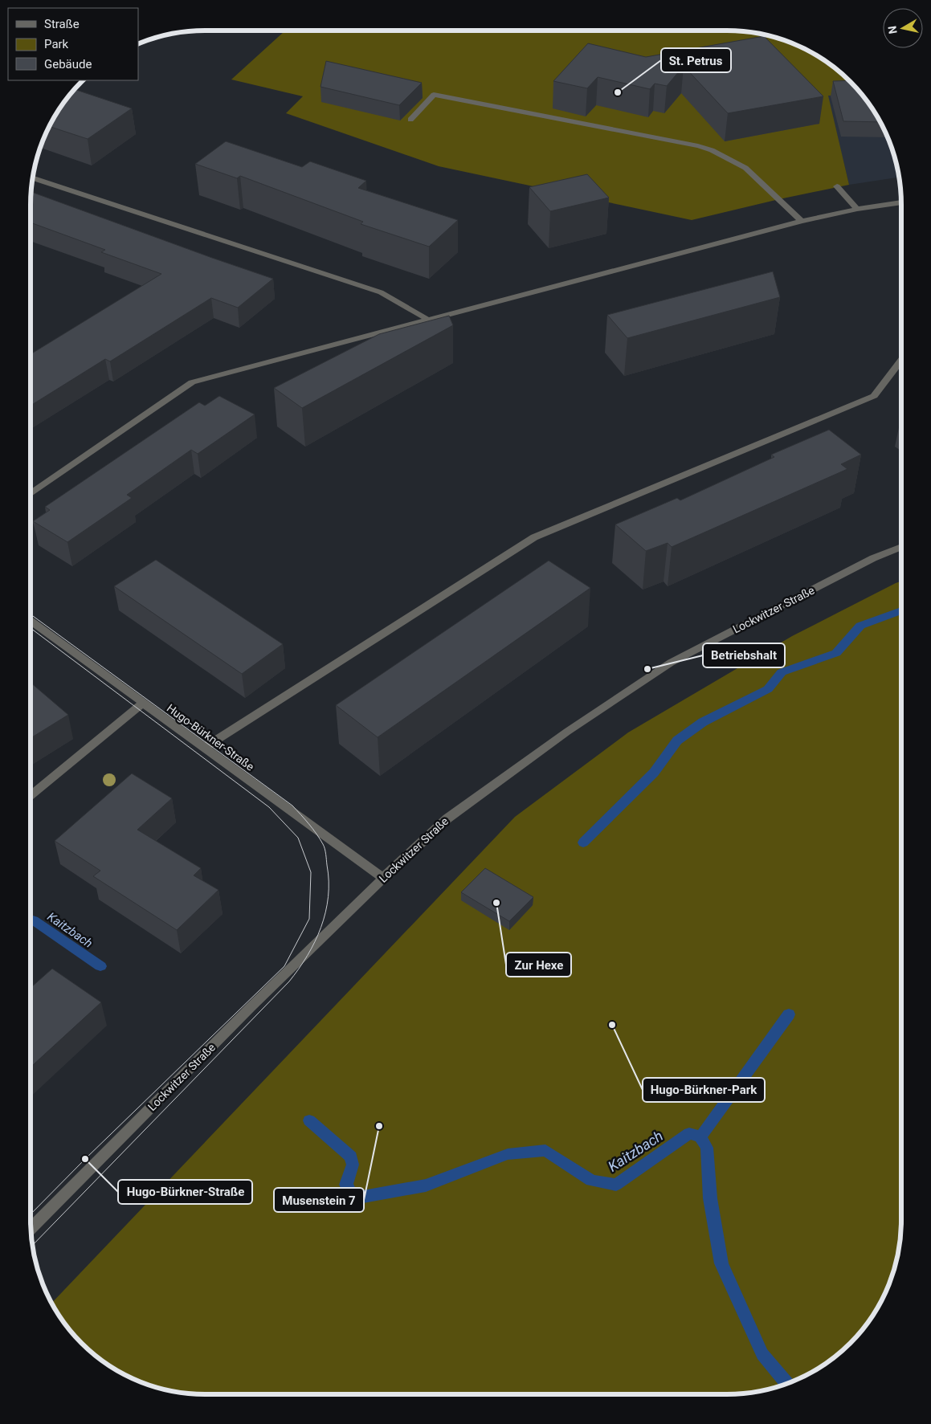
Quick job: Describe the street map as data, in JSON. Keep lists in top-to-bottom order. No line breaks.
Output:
{"streets":{"street":["Lockwitzer Straße","Hugo-Bürkner-Straße"]},"crossings":[["Lockwitzer Straße","Hugo-Bürkner-Straße"]],"water":["Kaitzbach"],"places":["St. Petrus","Betriebshalt","Zur Hexe","Hugo-Bürkner-Park","Musenstein 7","Hugo-Bürkner-Straße"],"legend":["Straße","Park","Gebäude"],"north":"left"}
